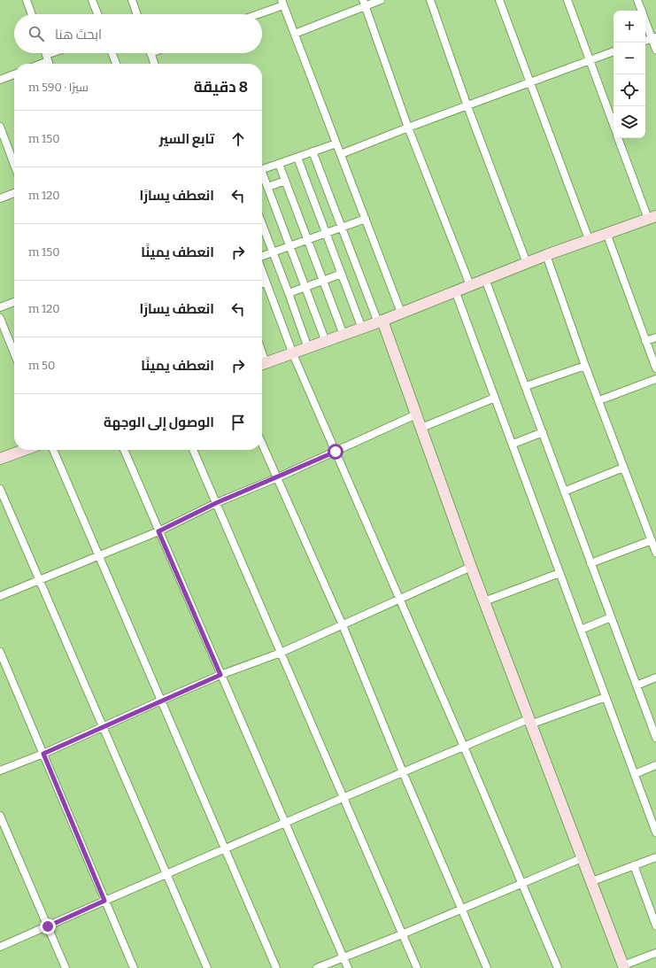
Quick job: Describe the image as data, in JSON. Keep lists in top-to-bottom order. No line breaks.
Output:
{"page":{"map_buttons":["+","−"],"search":"ابحث هنا","heading":["8 دقيقة","سيرًا · 590 m"],"list":[["تابع السير","150 m"],["انعطف يسارًا","120 m"],["انعطف يمينًا","150 m"],["انعطف يسارًا","120 m"],["انعطف يمينًا","50 m"],"الوصول إلى الوجهة"]}}
